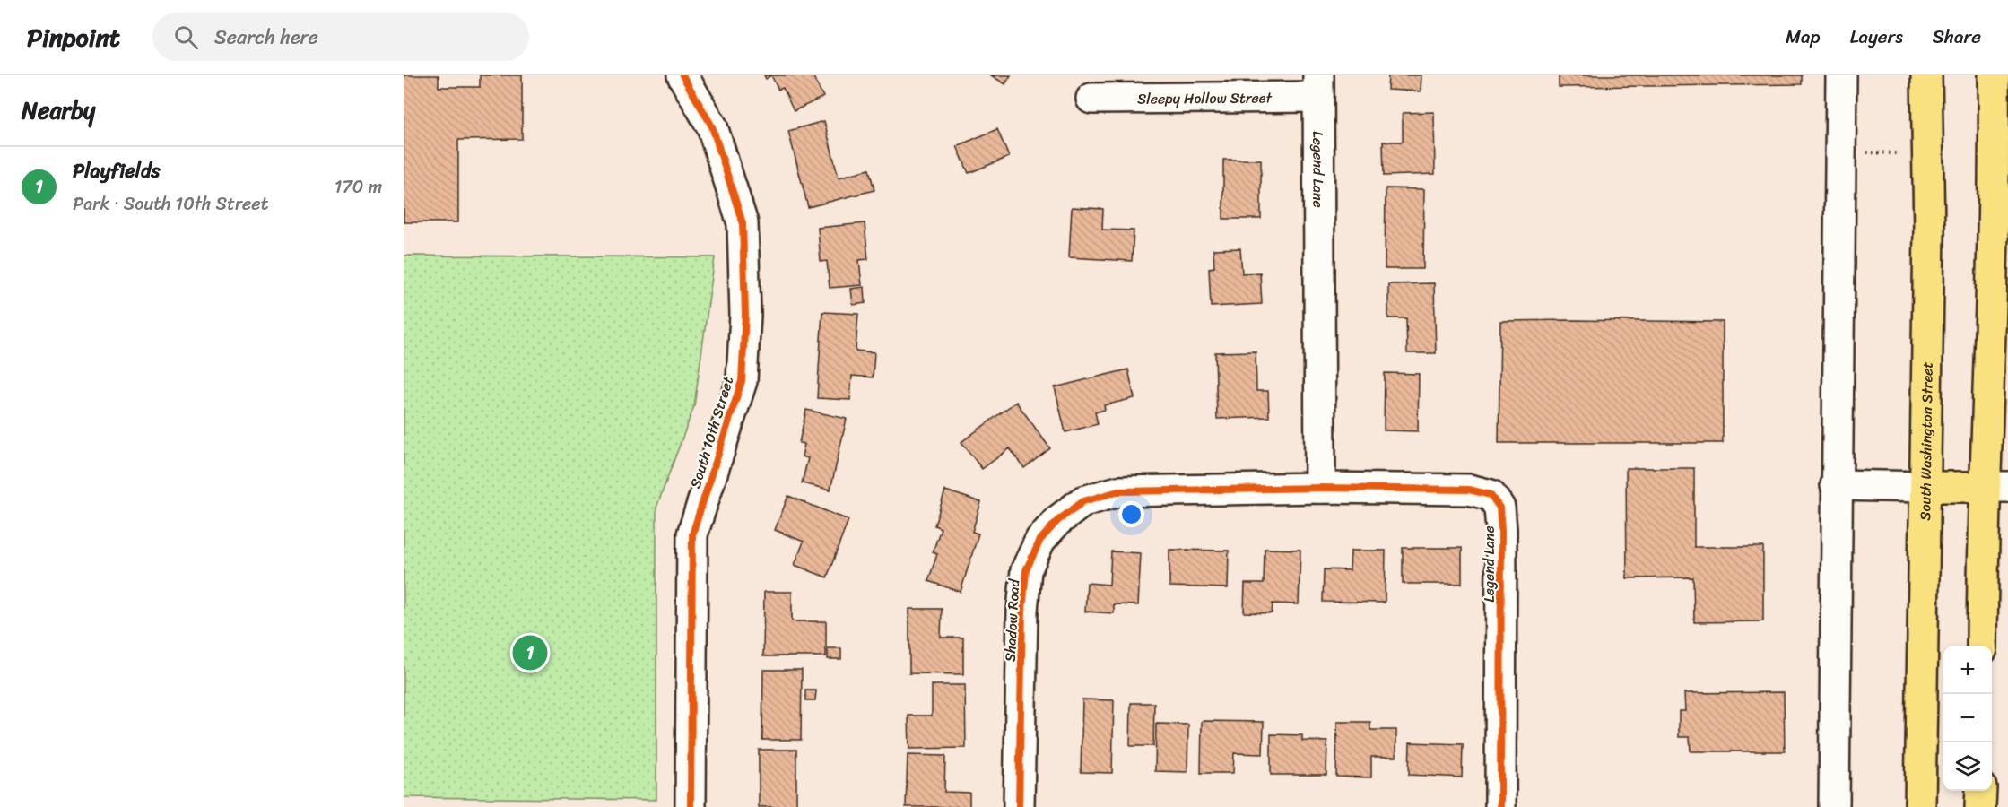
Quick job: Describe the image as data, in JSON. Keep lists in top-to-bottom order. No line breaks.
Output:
{"streets":{"main road":["South Washington Street"],"street":["Sleepy Hollow Street","Legend Lane","South 10th Street","Shadow Road"]},"crossings":[["Sleepy Hollow Street","Legend Lane"],["Legend Lane","Shadow Road"]],"page":{"header":"Pinpoint","search":"Search here","nav":["Map","Layers","Share"],"heading":"Nearby","list":[{"mark":"1","name":"Playfields","note":"Park · South 10th Street","value":"170 m"}],"pins":"1","map_buttons":["+","−"]}}
